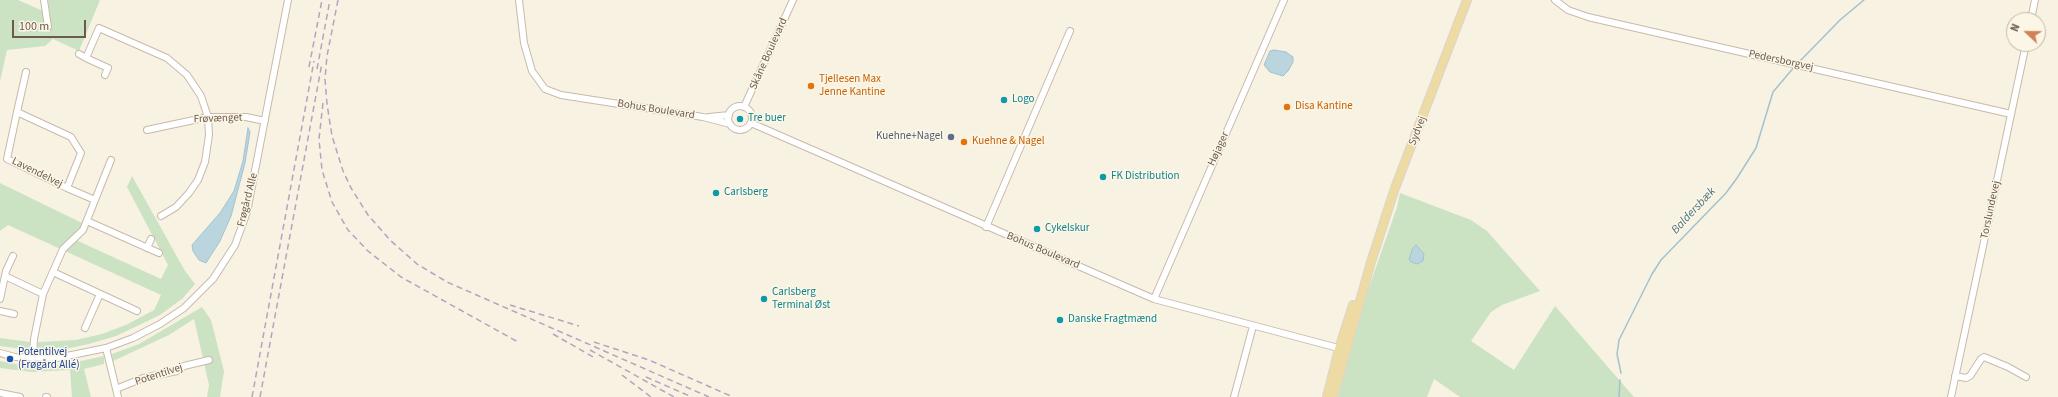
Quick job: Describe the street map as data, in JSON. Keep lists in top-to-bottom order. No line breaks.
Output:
{"streets":{"main road":["Sydvej"],"street":["Skåne Boulevard","Pedersborgvej","Bohus Boulevard","Frøvænget","Højager","Lavendelvej","Frøgård Alle","Torslundevej","Potentilvej"]},"crossings":[["Skåne Boulevard","Bohus Boulevard"],["Pedersborgvej","Torslundevej"],["Bohus Boulevard","Sydvej"],["Bohus Boulevard","Højager"],["Frøvænget","Frøgård Alle"]],"water":["Baldersbæk"],"places":["Tjellesen Max Jenne Kantine","Logo","Disa Kantine","Tre buer","Kuehne+Nagel","Kuehne & Nagel","FK Distribution","Carlsberg","Cykelskur","Carlsberg Terminal Øst","Danske Fragtmænd","Potentilvej (Frøgård Allé)"],"scale_bar":"100 m","north":"left"}
